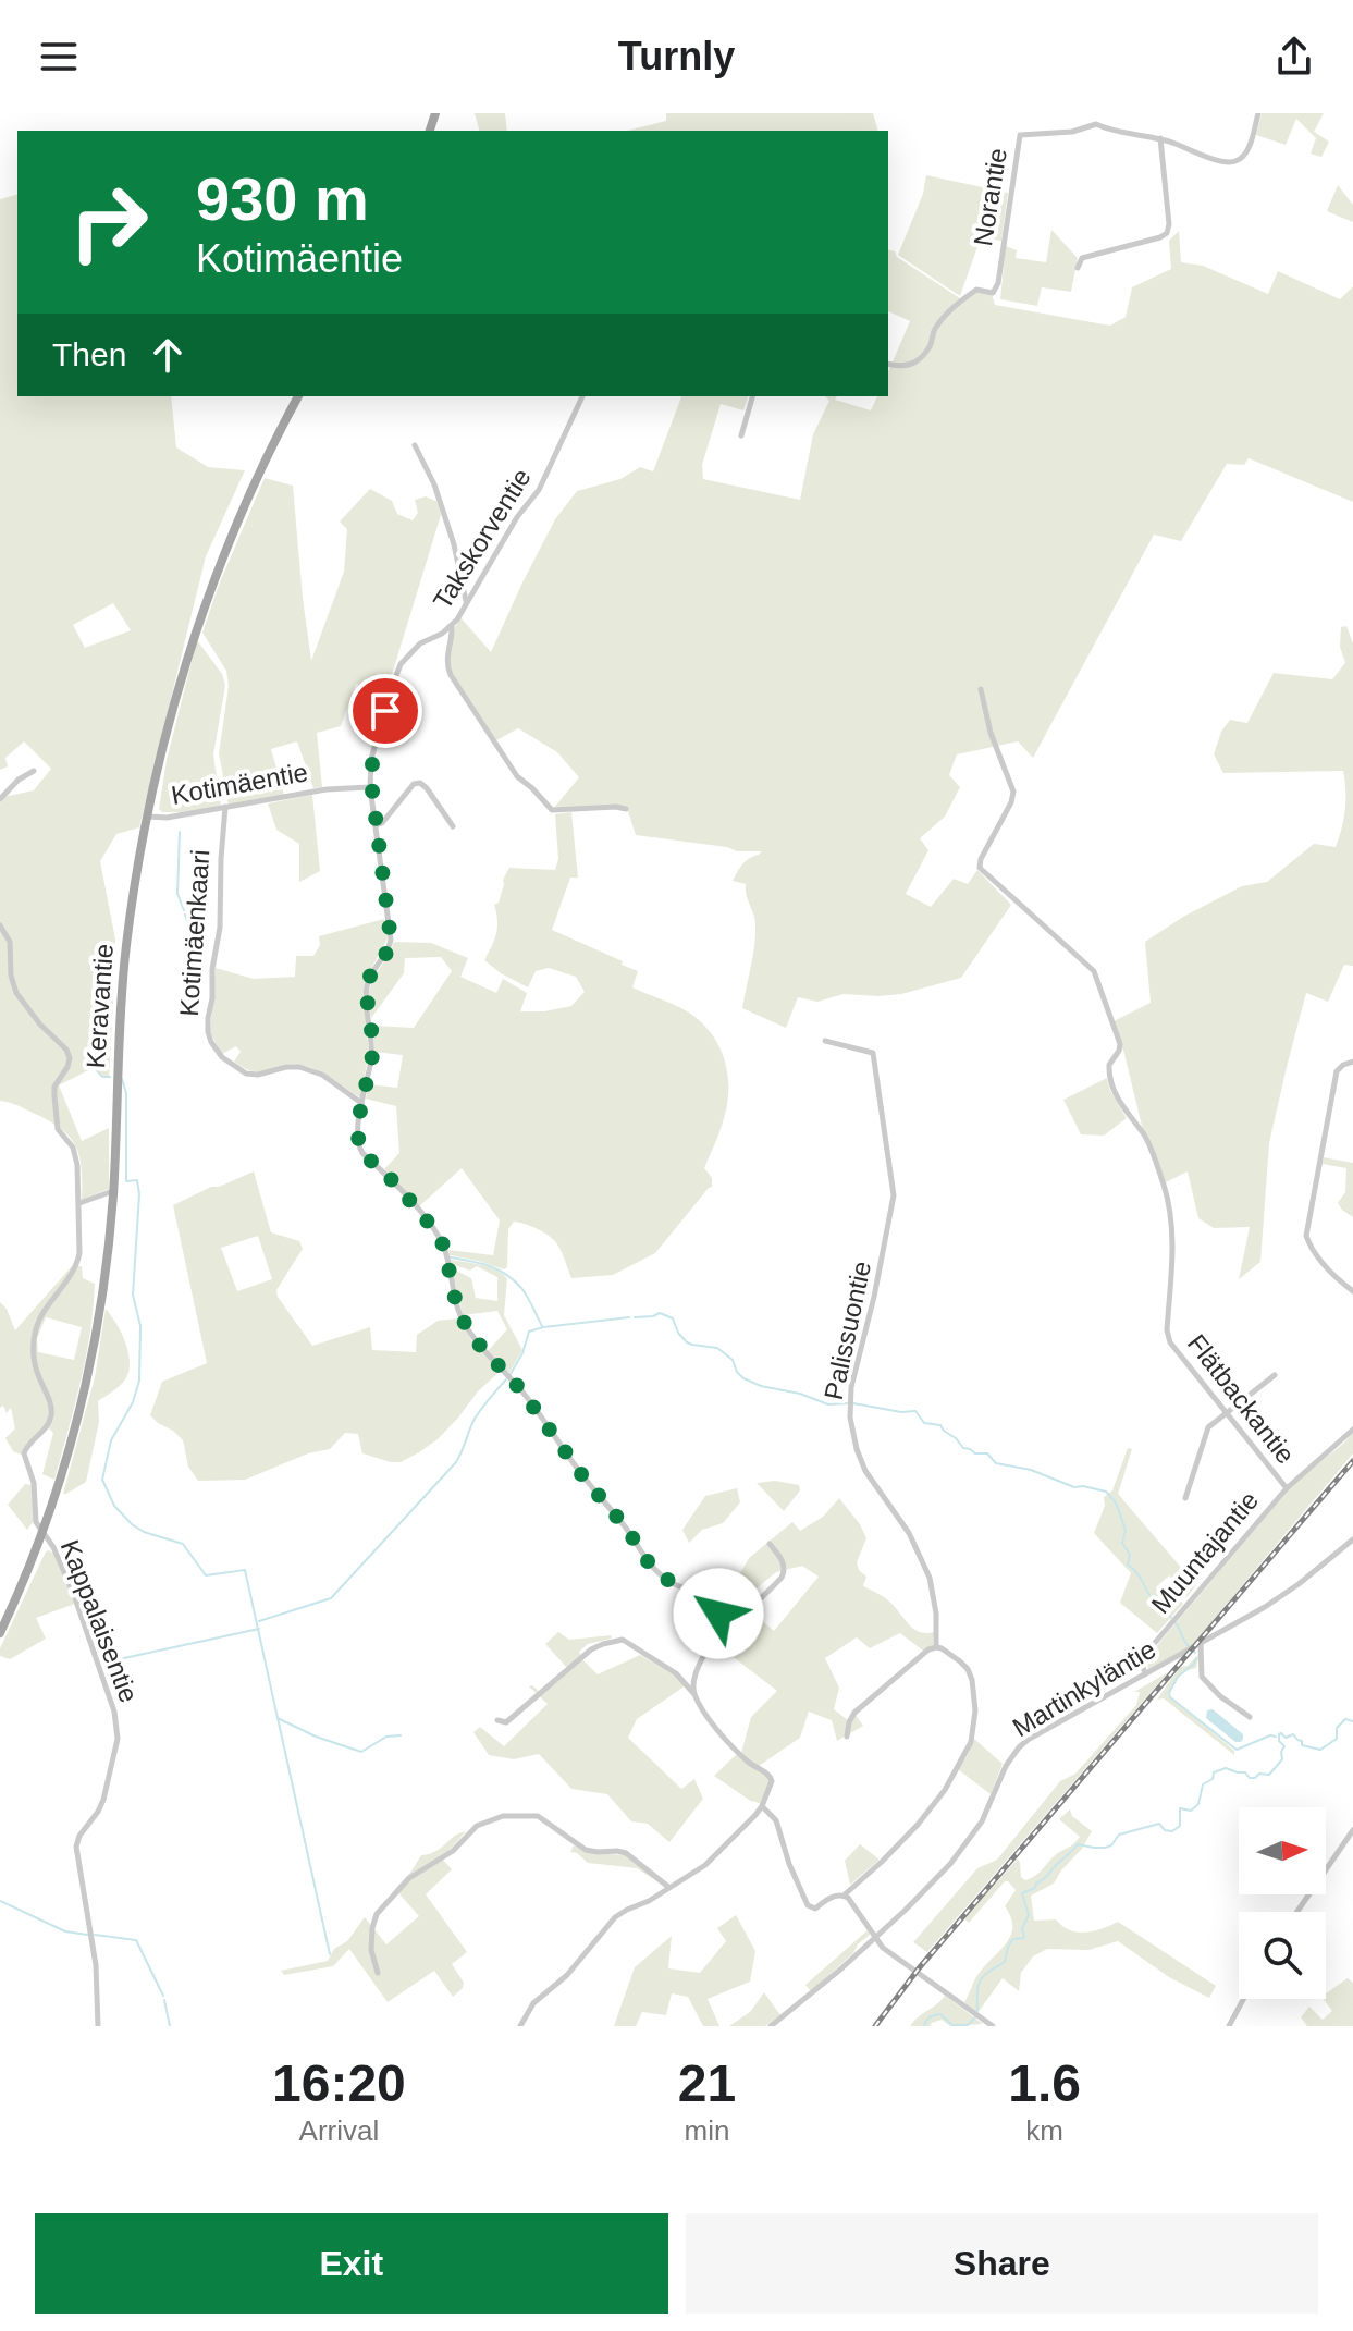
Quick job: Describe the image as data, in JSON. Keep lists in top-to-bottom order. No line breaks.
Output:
{"streets":{"main road":["Keravantie"],"street":["Norantie","Takskorventie","Kotimäentie","Kotimäenkaari","Palissuontie","Flätbackantie","Muuntajantie","Kappalaisentie","Martinkyläntie"]},"crossings":[["Takskorventie","Kotimäentie"],["Kotimäentie","Kotimäenkaari"],["Kotimäentie","Keravantie"],["Keravantie","Kappalaisentie"],["Flätbackantie","Muuntajantie"],["Muuntajantie","Martinkyläntie"]],"north":"right","page":{"header":"Turnly","turn":["930 m","Kotimäentie"],"then":"Then","eta":["16:20","Arrival","21","min","1.6","km"],"buttons":["Exit","Share"]}}
